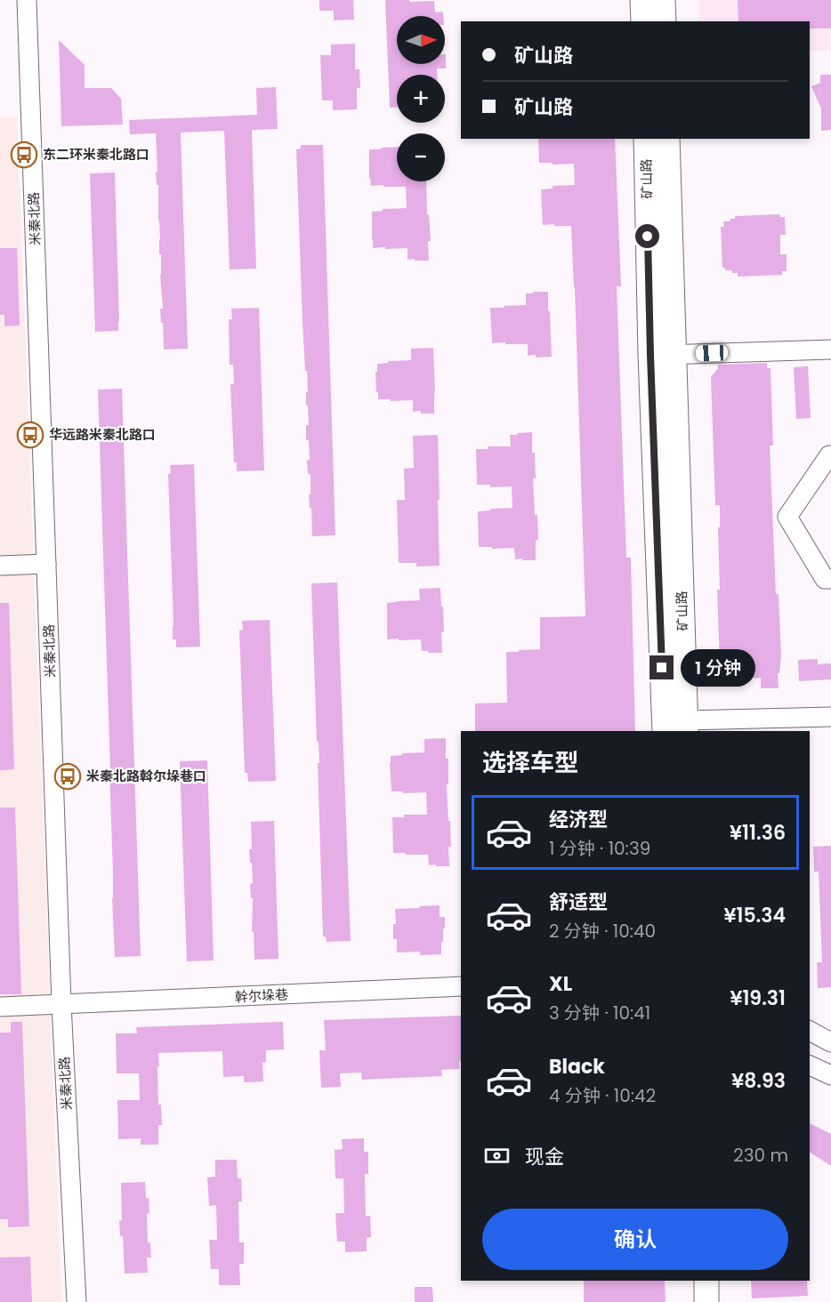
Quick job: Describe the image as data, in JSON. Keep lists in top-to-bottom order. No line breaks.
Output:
{"streets":{"main road":["矿山路"],"street":["米秦北路","幹尔垛巷"]},"crossings":[["米秦北路","幹尔垛巷"]],"places":{"bus stop":["东二环米秦北路口","华远路米秦北路口","米秦北路斡尔垛巷口"]},"north":"right","page":{"map_buttons":["+","−"],"banner":["矿山路","矿山路"],"bubble":"1 分钟","heading":"选择车型","list":[{"name":"经济型","note":"1 分钟 · 10:39","value":"¥11.36"},{"name":"舒适型","note":"2 分钟 · 10:40","value":"¥15.34"},{"name":"XL","note":"3 分钟 · 10:41","value":"¥19.31"},{"name":"Black","note":"4 分钟 · 10:42","value":"¥8.93"}],"pay":["现金","230 m"],"buttons":"确认"}}
